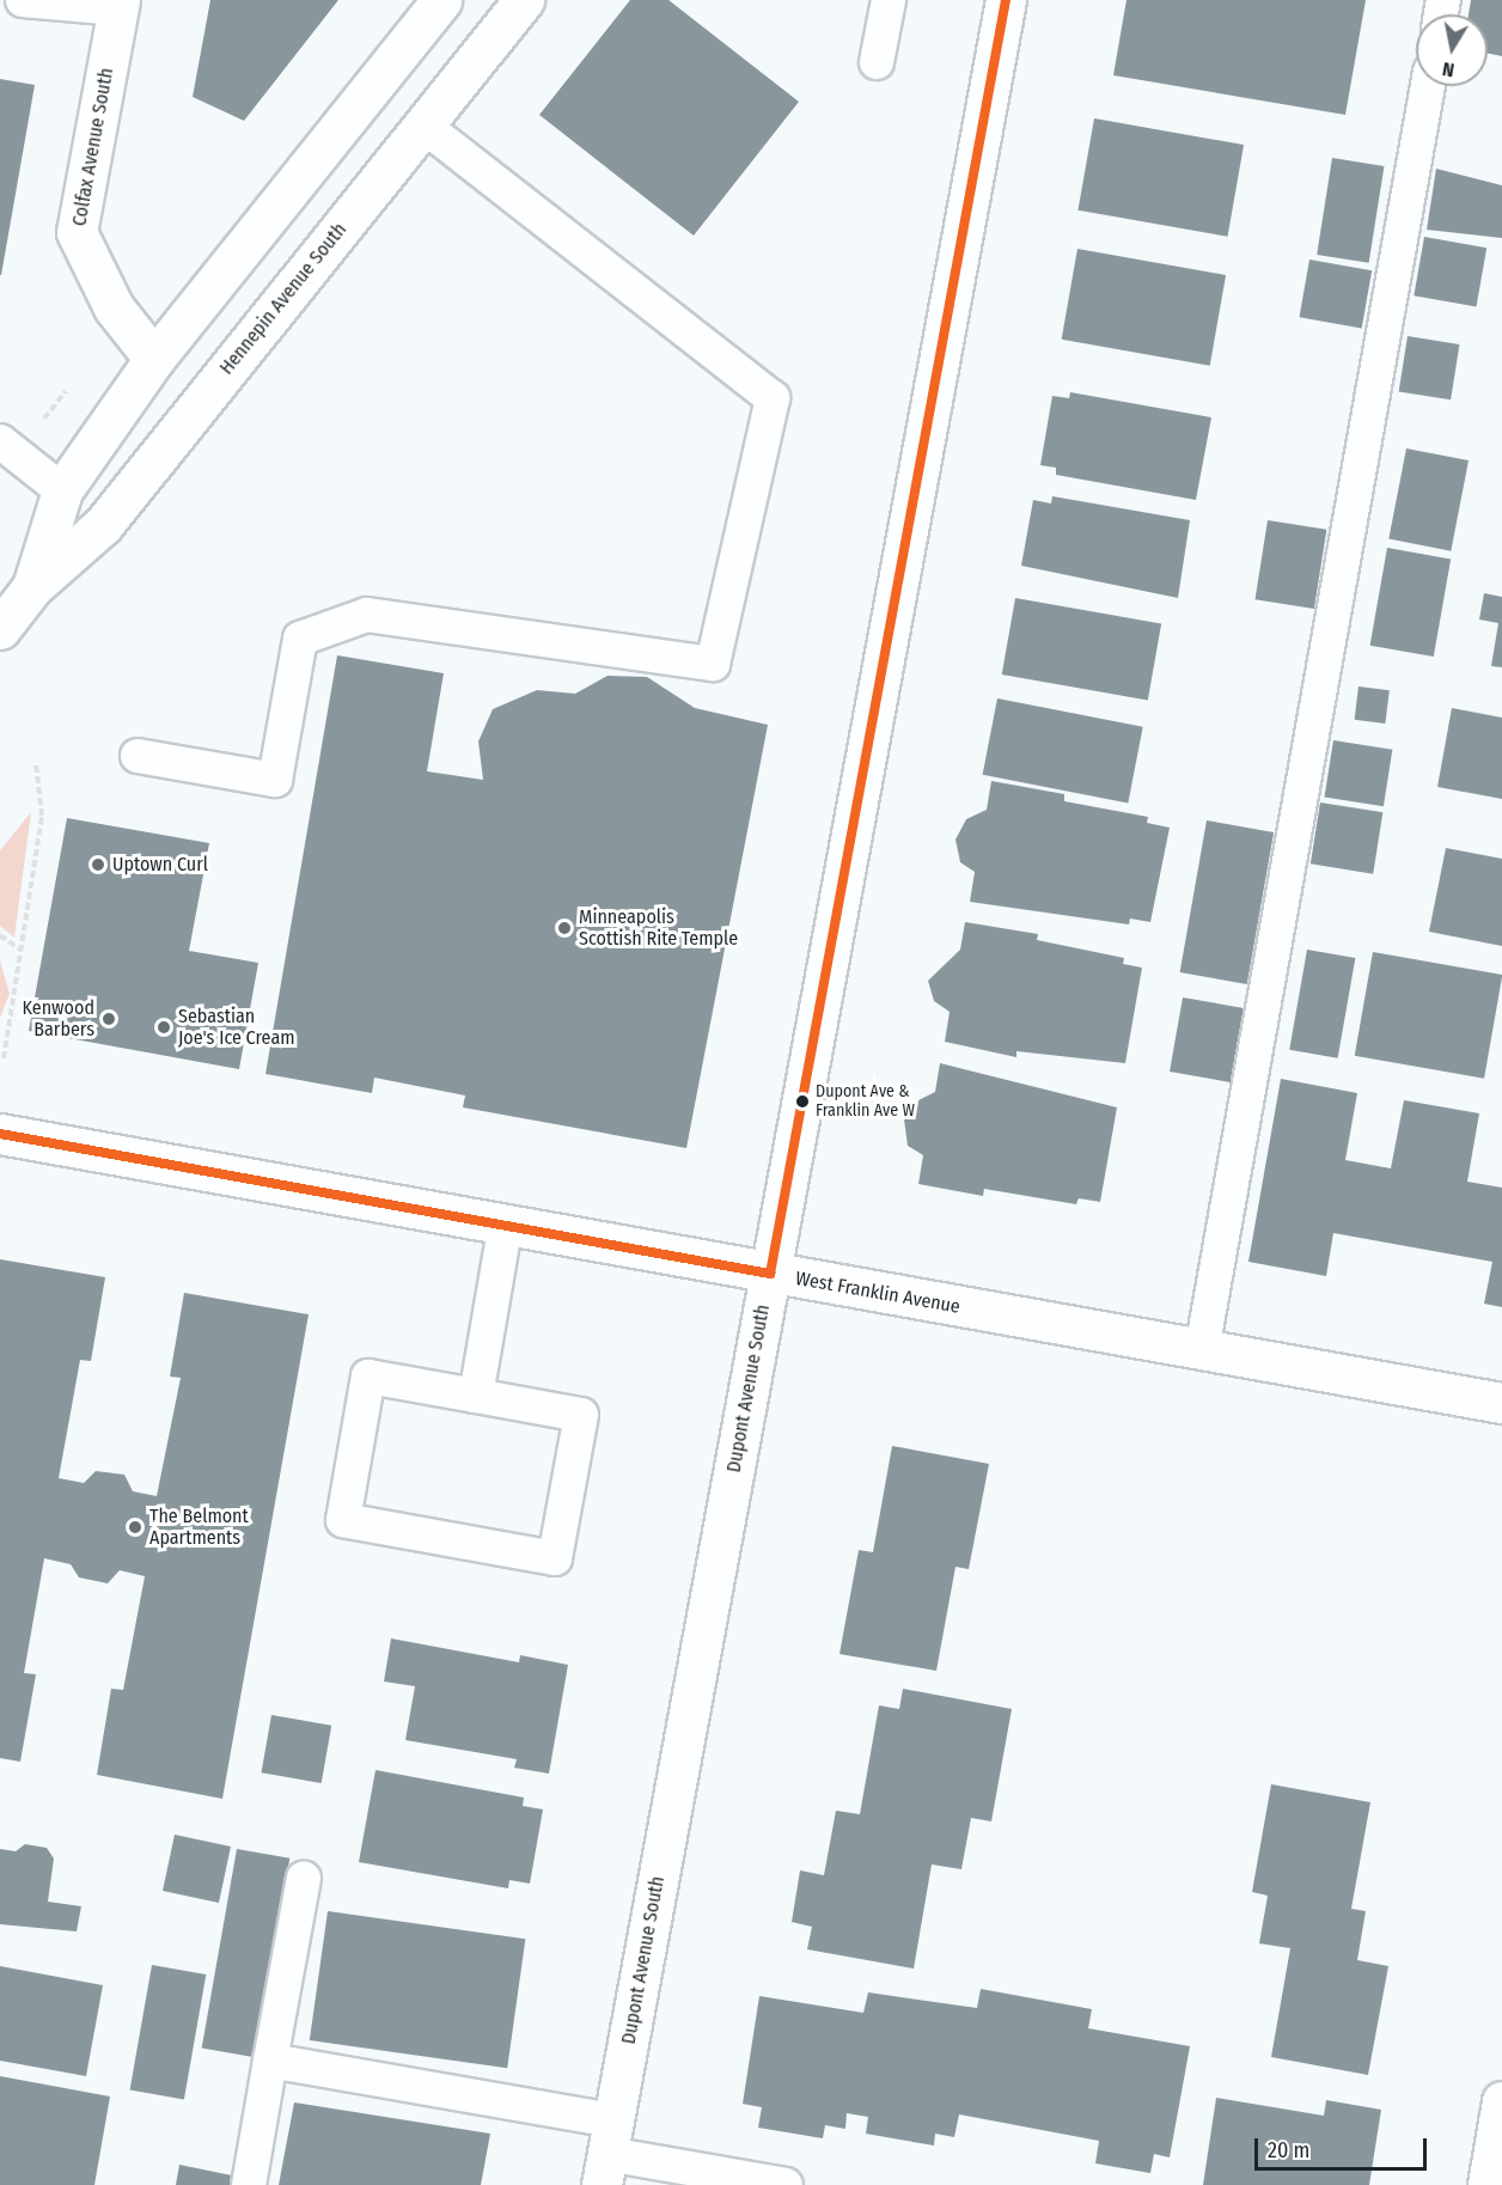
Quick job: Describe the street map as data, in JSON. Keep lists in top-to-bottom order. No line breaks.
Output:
{"streets":{"street":["Colfax Avenue South","Hennepin Avenue South","West Franklin Avenue","Dupont Avenue South"]},"crossings":[["Colfax Avenue South","Hennepin Avenue South"],["West Franklin Avenue","Dupont Avenue South"]],"places":["Uptown Curl","Minneapolis Scottish Rite Temple","Kenwood Barbers","Sebastian Joe's Ice Cream","Dupont Ave & Franklin Ave W","The Belmont Apartments"],"scale_bar":"20 m","north":"bottom"}
